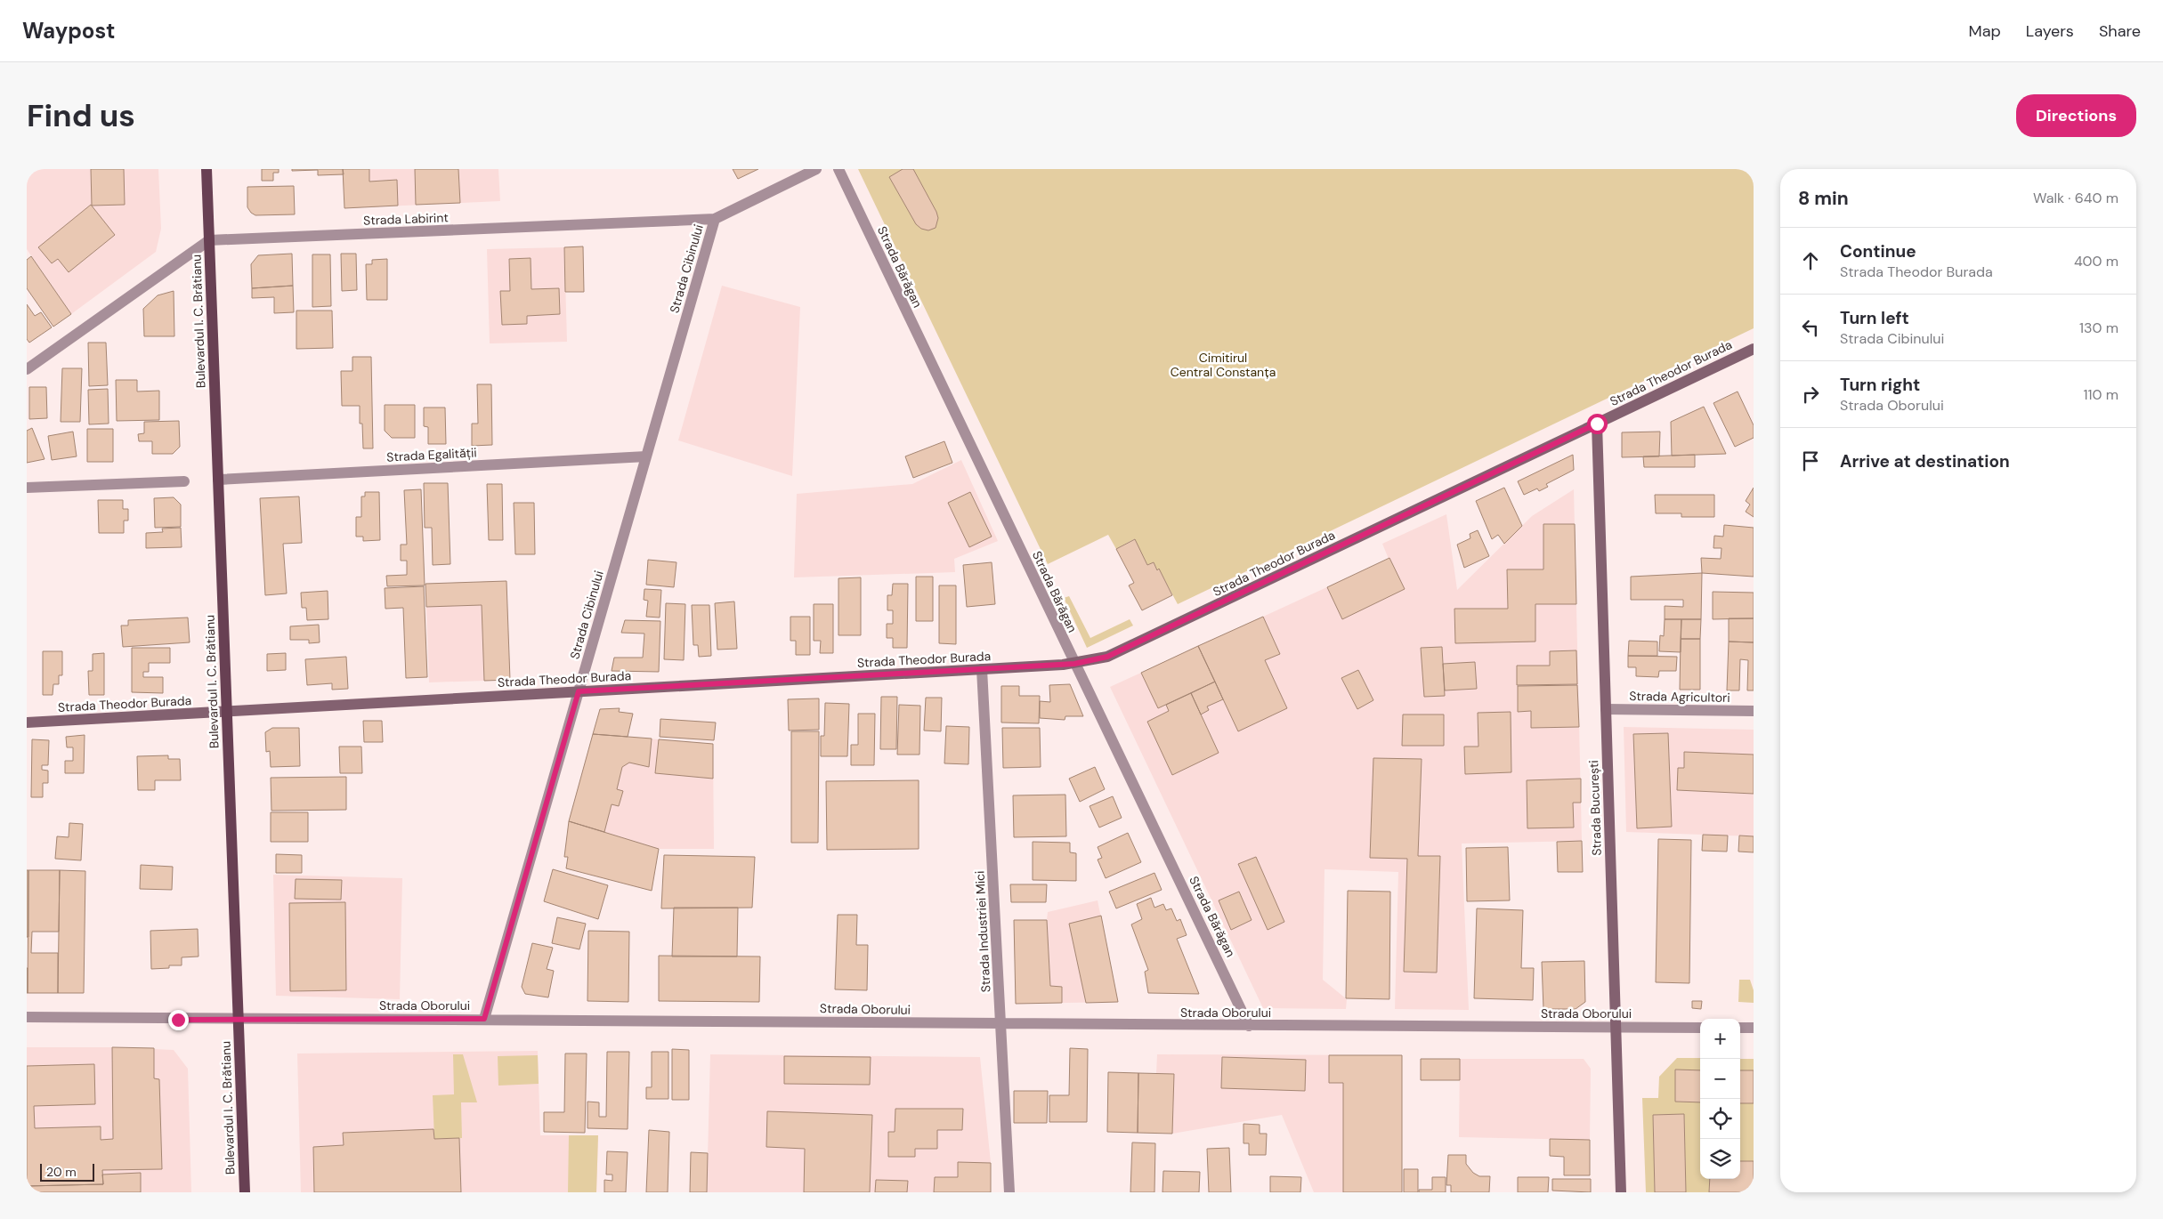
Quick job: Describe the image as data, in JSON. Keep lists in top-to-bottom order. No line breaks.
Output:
{"streets":{"main road":["Bulevardul I. C. Brătianu"],"street":["Strada Labirint","Strada Bărăgan","Strada Cibinului","Strada Theodor Burada","Strada Egalității","Strada Agricultori","Strada București","Strada Industriei Mici","Strada Oborului"]},"crossings":[["Strada Labirint","Strada Cibinului"],["Strada Labirint","Bulevardul I. C. Brătianu"],["Strada Bărăgan","Strada Theodor Burada"],["Strada Bărăgan","Strada Oborului"],["Strada Cibinului","Strada Theodor Burada"],["Strada Cibinului","Strada Egalității"],["Strada Cibinului","Strada Oborului"],["Bulevardul I. C. Brătianu","Strada Theodor Burada"],["Bulevardul I. C. Brătianu","Strada Egalității"],["Bulevardul I. C. Brătianu","Strada Oborului"],["Strada Theodor Burada","Strada București"],["Strada Theodor Burada","Strada Industriei Mici"],["Strada Agricultori","Strada București"],["Strada București","Strada Oborului"],["Strada Industriei Mici","Strada Oborului"]],"parks":["Cimitirul Central Constanța"],"scale_bar":"20 m","page":{"header":"Waypost","nav":["Map","Layers","Share"],"buttons":"Directions","title":"Find us","heading":["8 min","Walk · 640 m"],"list":[["Continue","Strada Theodor Burada","400 m"],["Turn left","Strada Cibinului","130 m"],["Turn right","Strada Oborului","110 m"],"Arrive at destination"],"map_buttons":["+","−"],"scale":"20 m"}}
